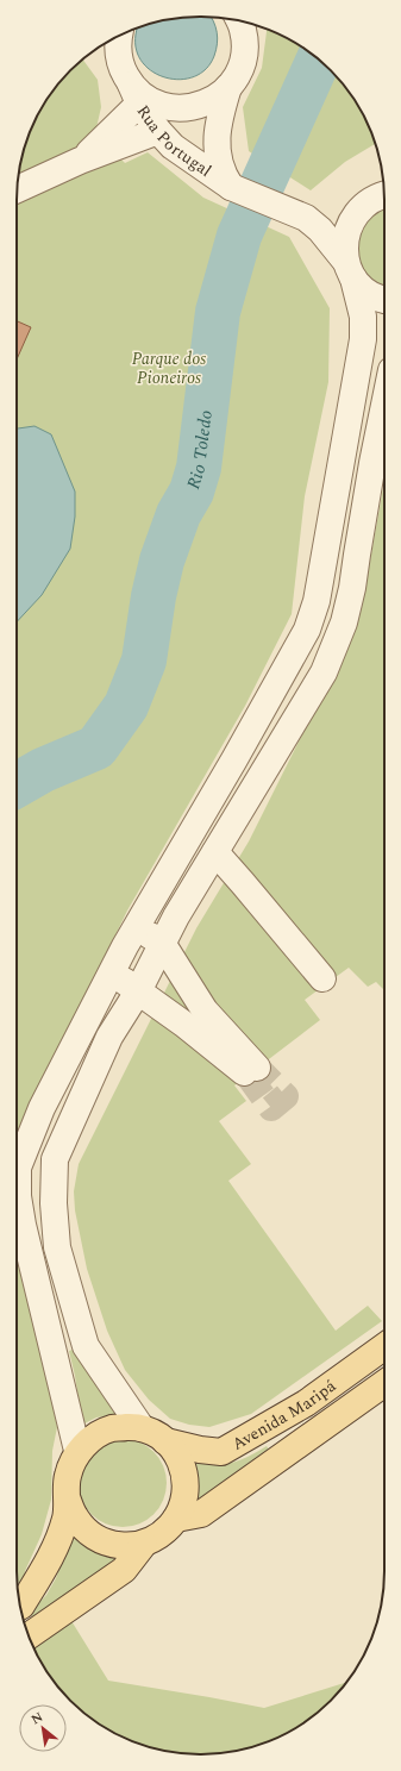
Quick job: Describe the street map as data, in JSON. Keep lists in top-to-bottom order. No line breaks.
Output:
{"streets":{"main road":["Avenida Maripá"],"street":["Rua Portugal"]},"water":["Rio Toledo"],"parks":["Parque dos Pioneiros"],"north":"top left"}
